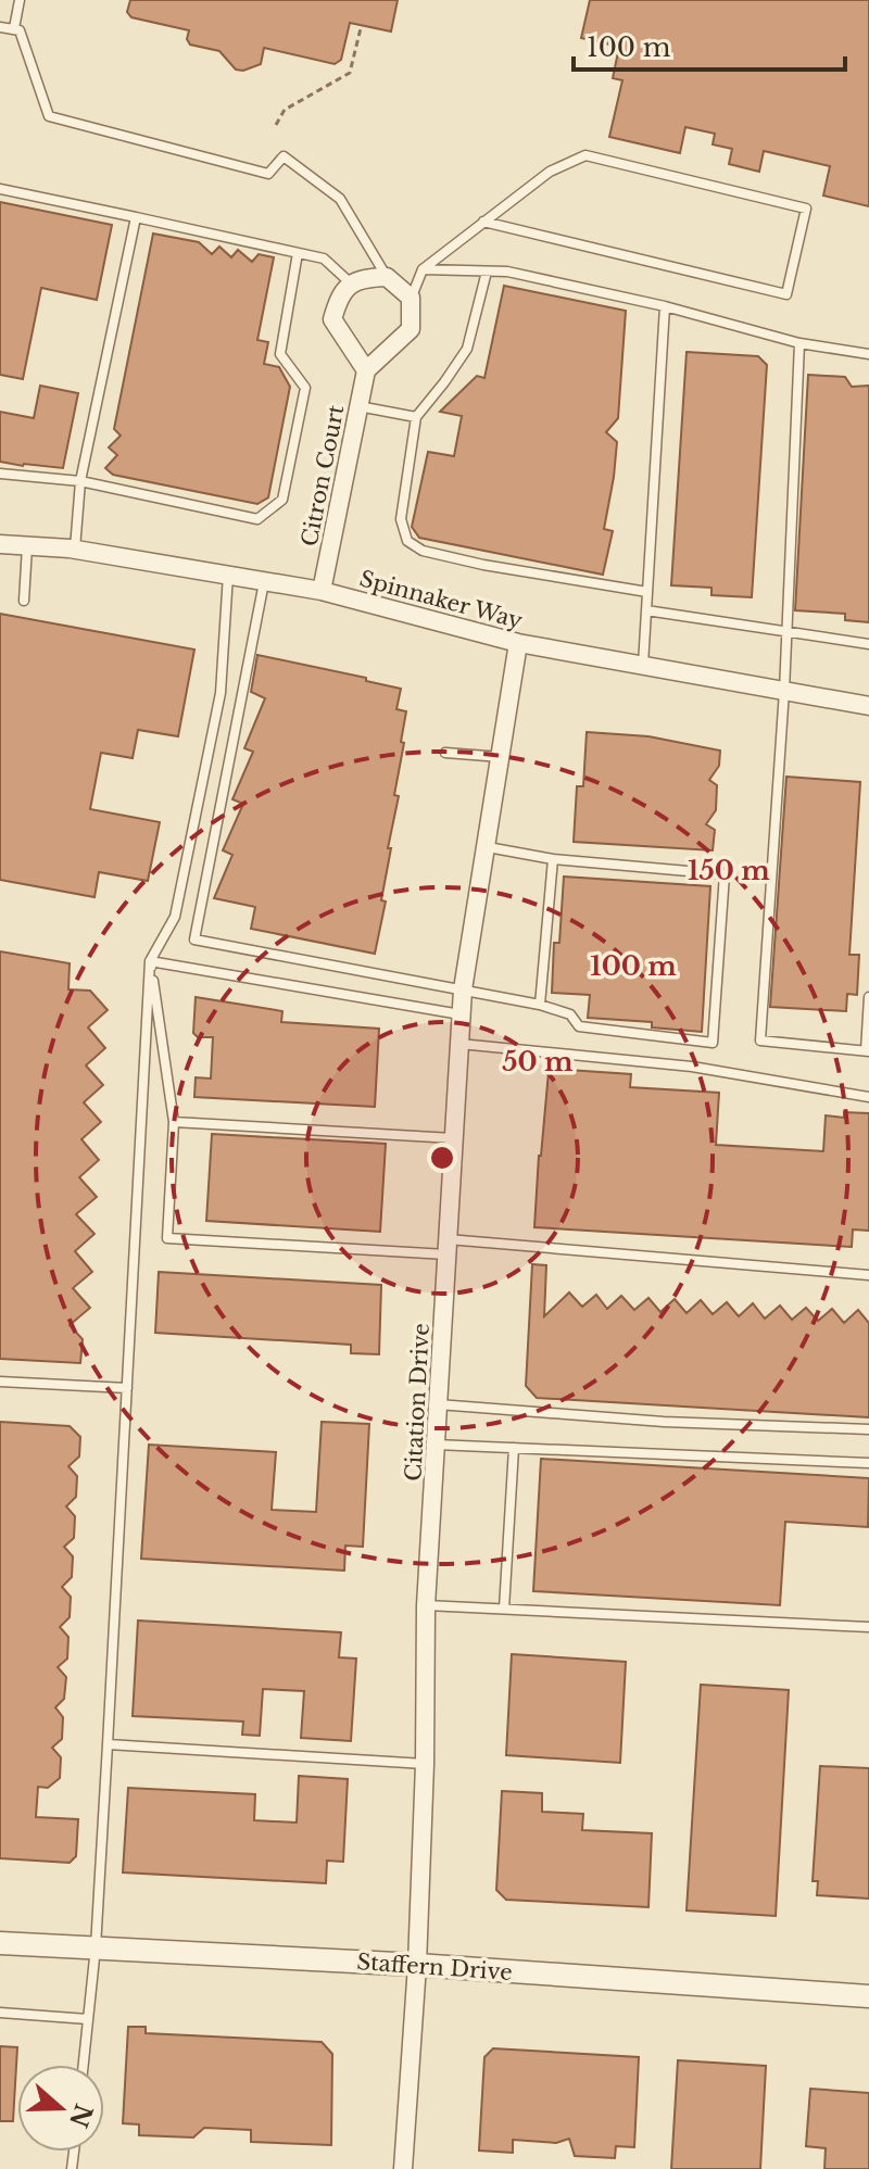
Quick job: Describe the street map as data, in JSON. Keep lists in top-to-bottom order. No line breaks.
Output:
{"streets":{"street":["Citron Court","Spinnaker Way","Citation Drive","Staffern Drive"]},"crossings":[["Citron Court","Spinnaker Way"],["Spinnaker Way","Citation Drive"],["Citation Drive","Staffern Drive"]],"scale_bar":"100 m","north":"right","rings":["150 m","100 m","50 m"]}
